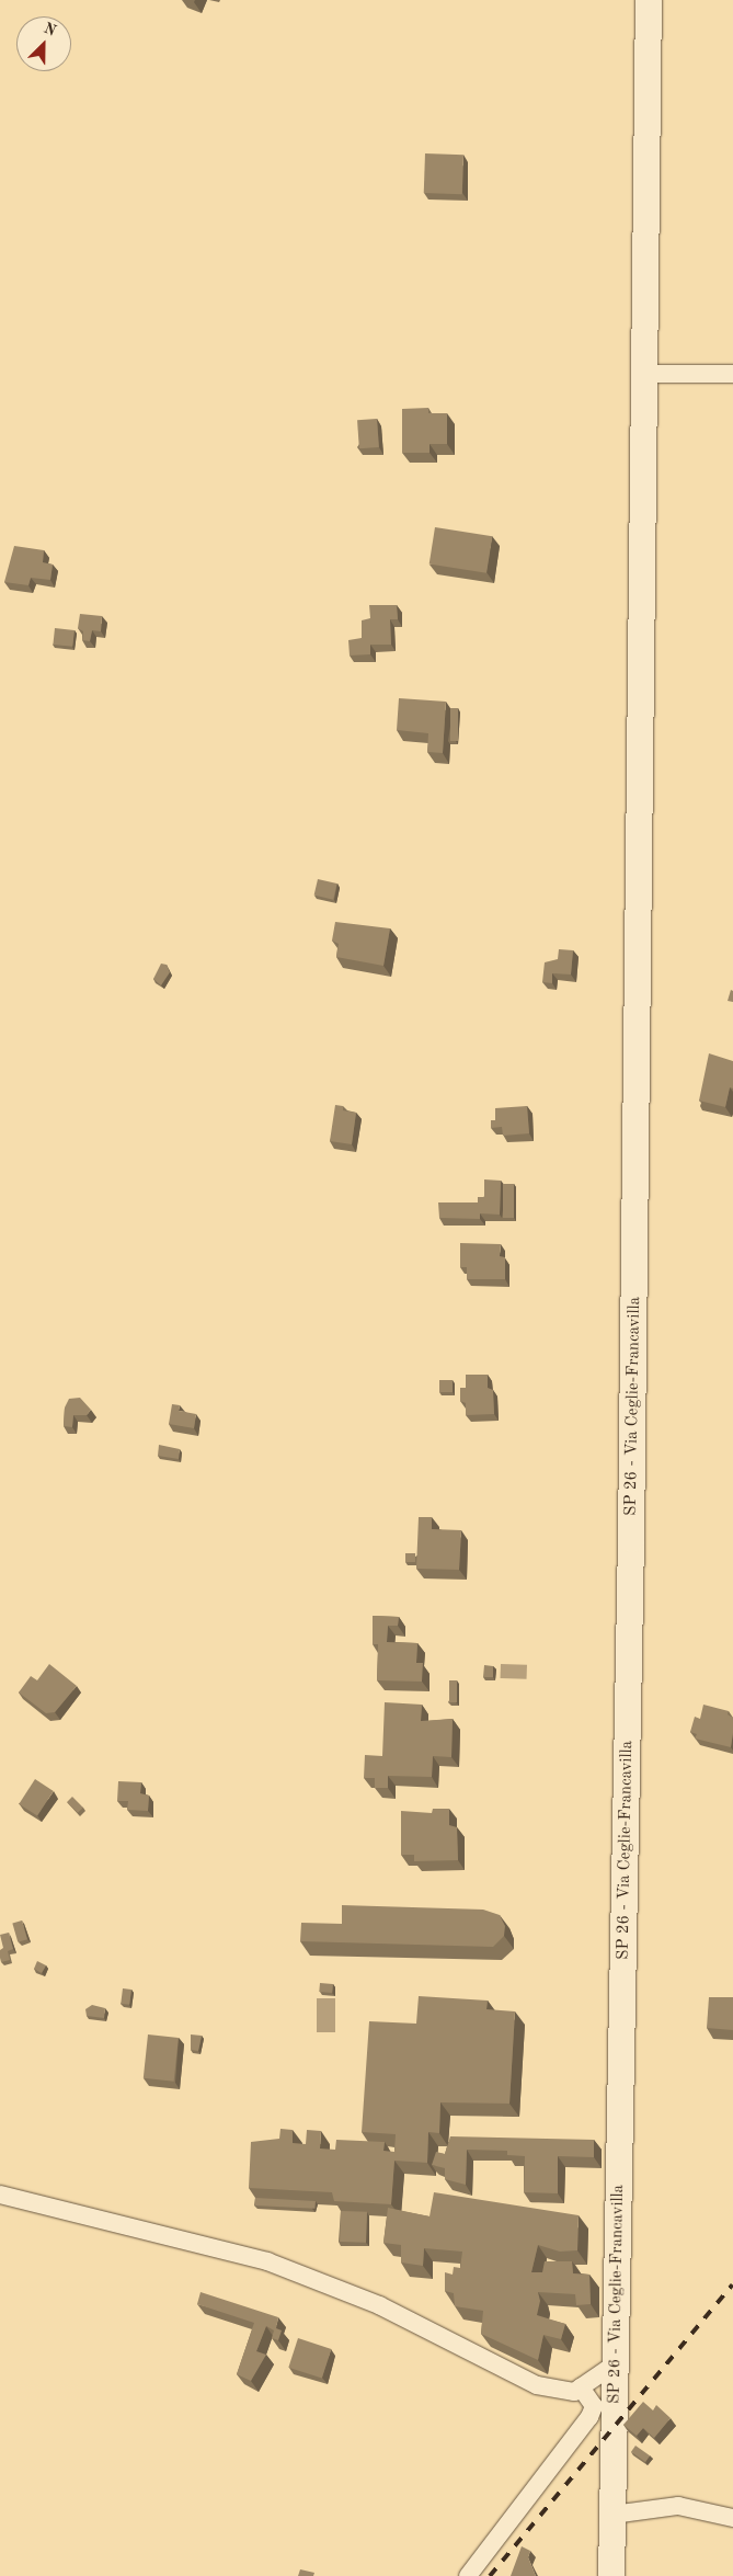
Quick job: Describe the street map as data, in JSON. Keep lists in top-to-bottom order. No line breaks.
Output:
{"streets":{"main road":["SP 26 - Via Ceglie-Francavilla"]},"north":"top right"}
